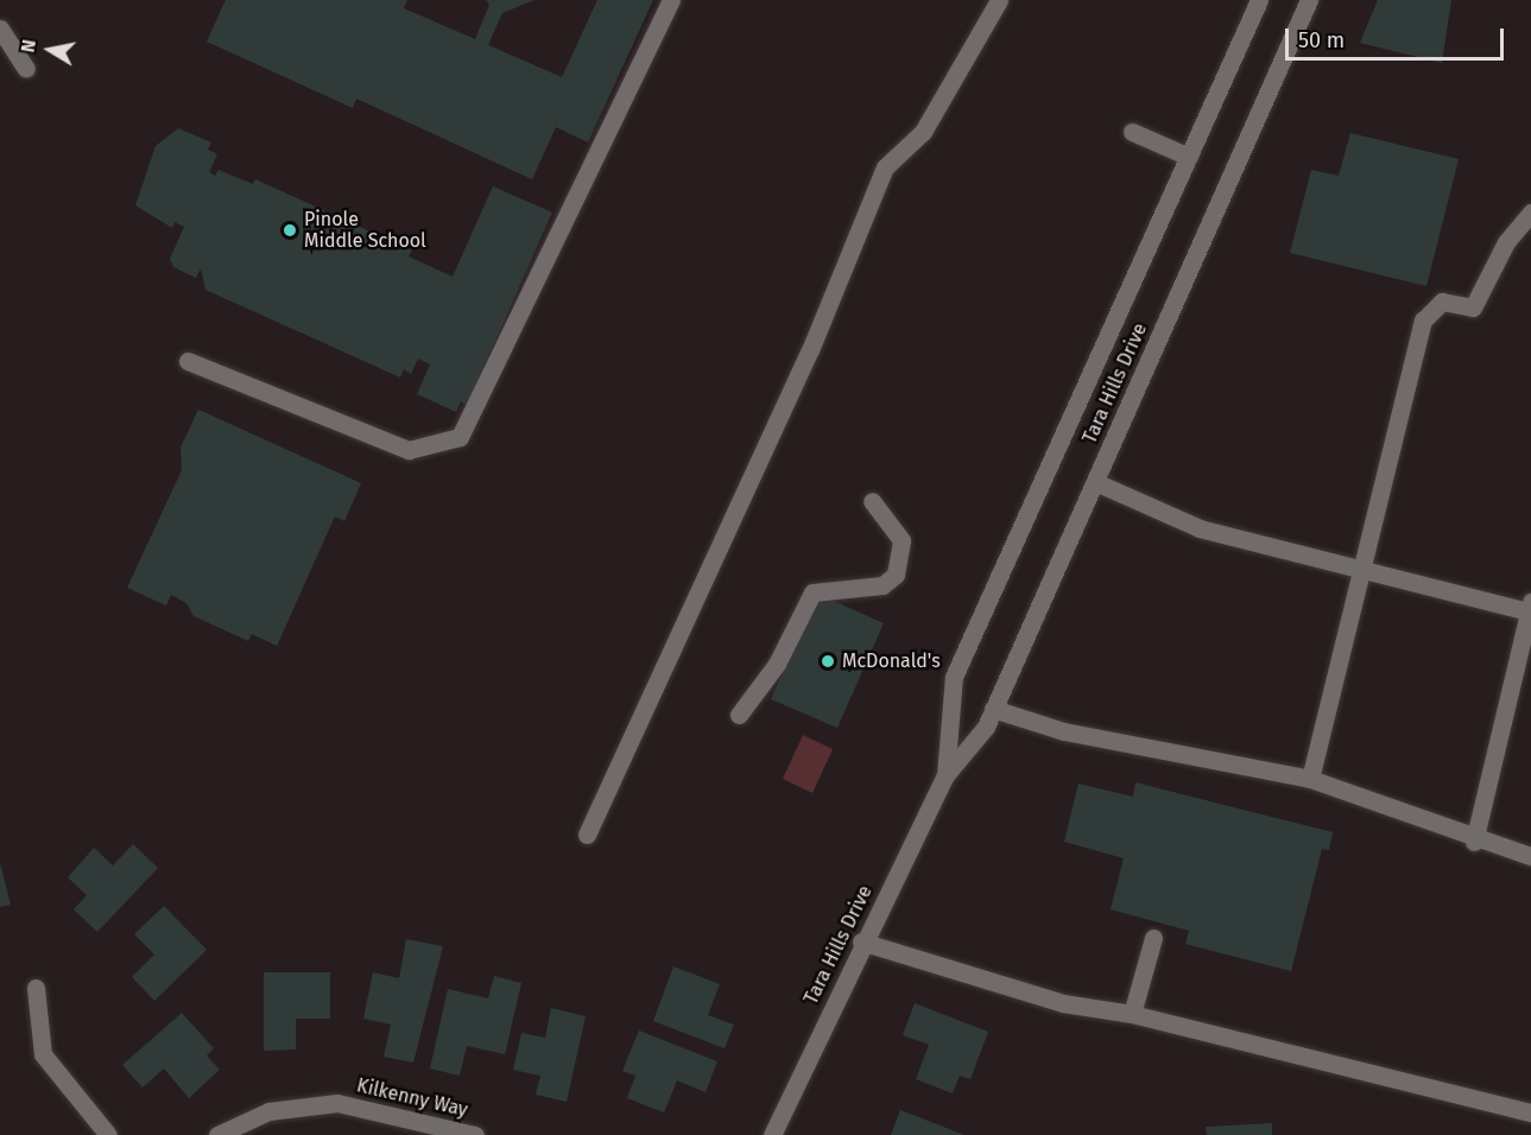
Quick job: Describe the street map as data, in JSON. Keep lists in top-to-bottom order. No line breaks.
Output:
{"streets":{"street":["Tara Hills Drive","Kilkenny Way"]},"places":["Pinole Middle School","McDonald's"],"scale_bar":"50 m","north":"left"}
